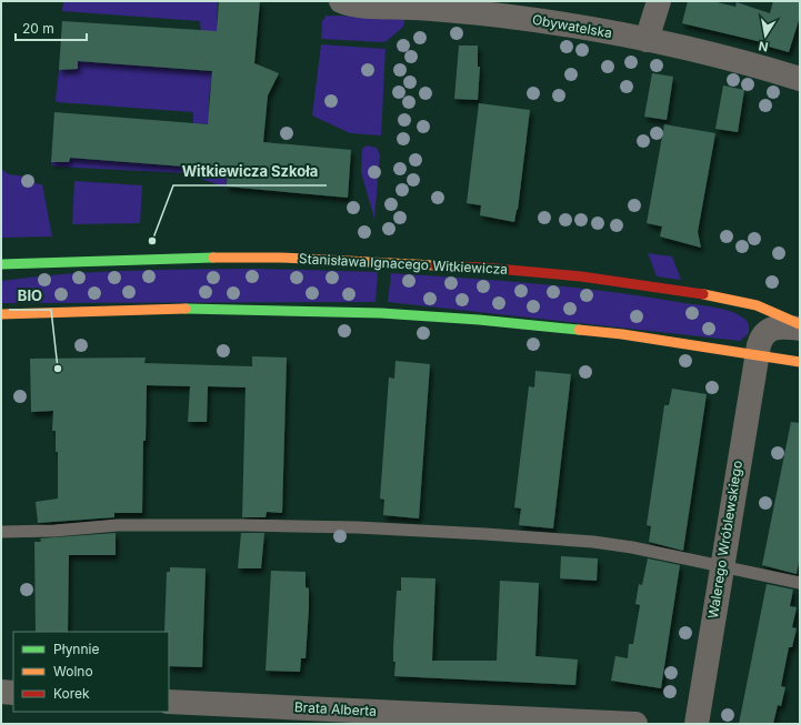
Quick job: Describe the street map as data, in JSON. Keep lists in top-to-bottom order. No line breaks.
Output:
{"streets":{"street":["Obywatelska","Stanisława Ignacego Witkiewicza","Walerego Wróblewskiego","Brata Alberta"]},"places":["Witkiewicza Szkoła","BIO"],"legend":["Płynnie","Wolno","Korek"],"scale_bar":"20 m","north":"bottom"}
